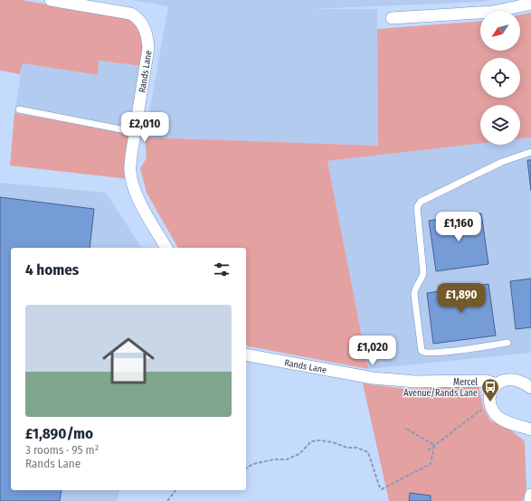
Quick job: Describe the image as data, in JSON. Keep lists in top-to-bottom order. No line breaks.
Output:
{"streets":{"street":["Rands Lane"]},"places":{"bus stop":["Mercel Avenue/Rands Lane"]},"north":"bottom left","page":{"price":["£2,010","£1,160","£1,890","£1,020"],"heading":"4 homes","list":[{"name":"£1,890/mo","note":"3 rooms · 95 m² · Rands Lane"}]}}
